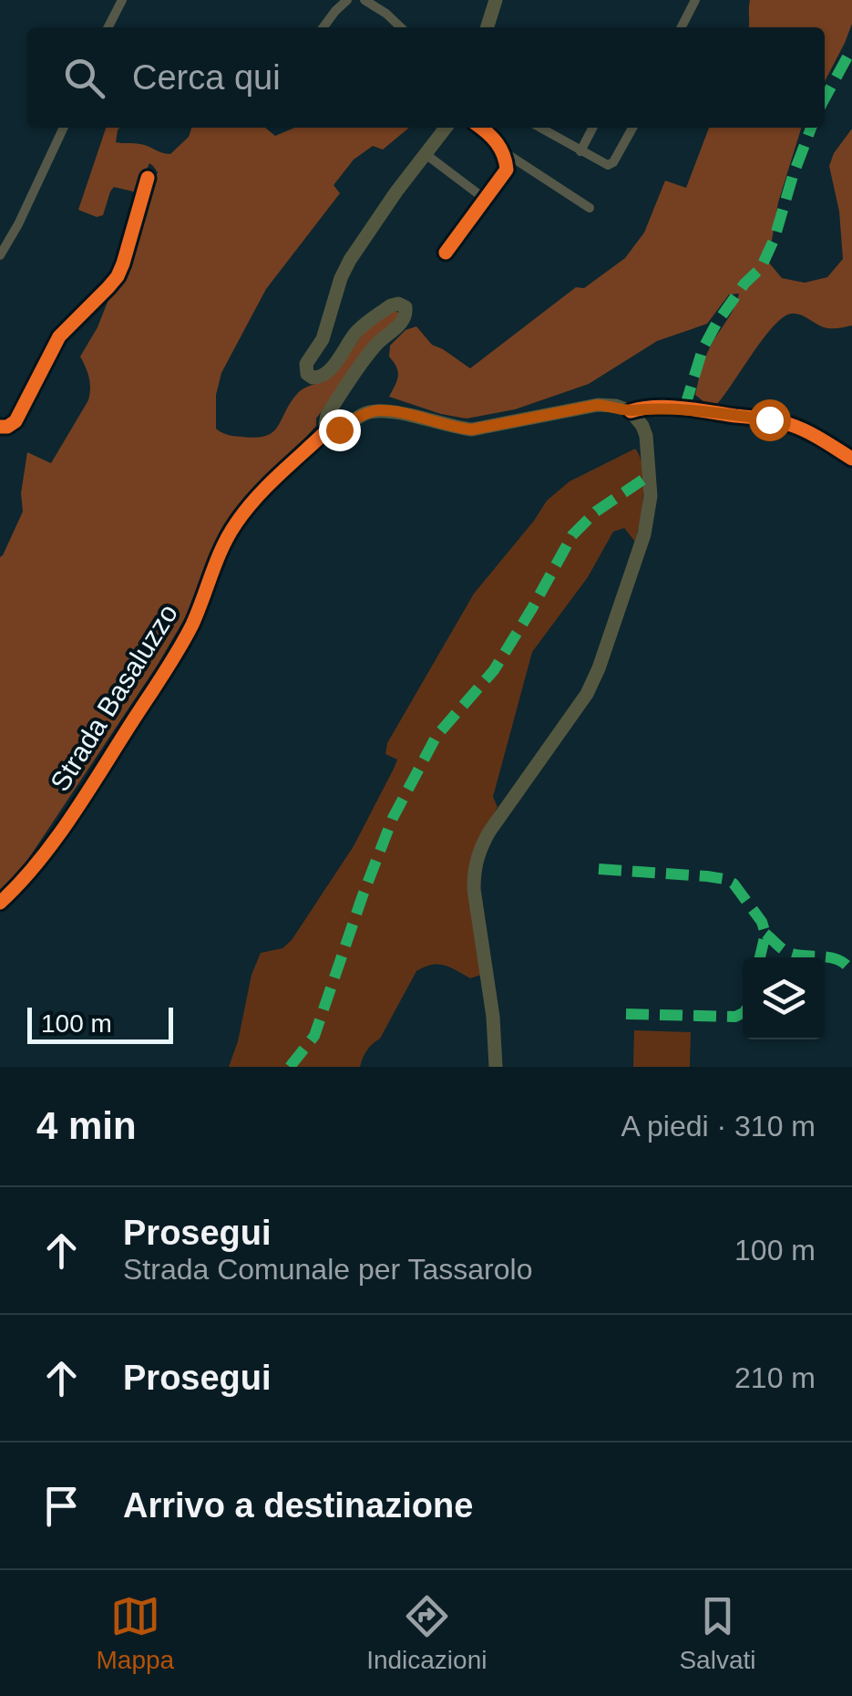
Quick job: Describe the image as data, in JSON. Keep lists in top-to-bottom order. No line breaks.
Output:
{"streets":{"main road":["Strada Basaluzzo"]},"scale_bar":"100 m","page":{"search":"Cerca qui","scale":"100 m","heading":["4 min","A piedi · 310 m"],"list":[["Prosegui","Strada Comunale per Tassarolo","100 m"],["Prosegui","210 m"],"Arrivo a destinazione"],"nav":["Mappa","Indicazioni","Salvati"]}}
